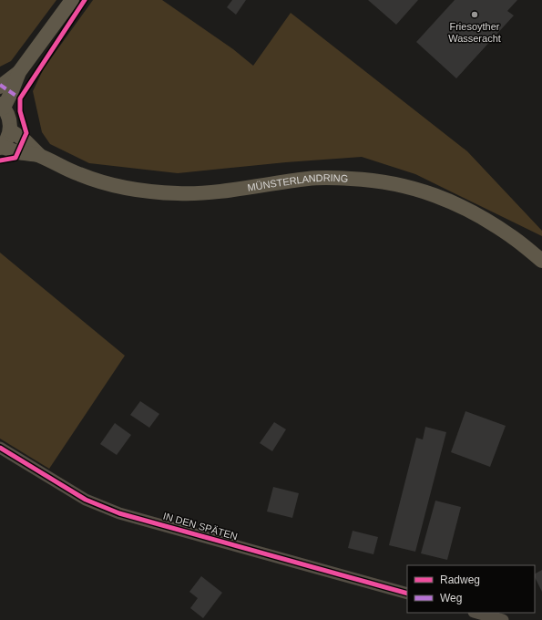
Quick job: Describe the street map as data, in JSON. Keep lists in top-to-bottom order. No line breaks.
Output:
{"streets":{"main road":["MÜNSTERLANDRING"],"street":["IN DEN SPÄTEN"]},"places":["Friesoyther Wasseracht"],"legend":["Radweg","Weg"]}
